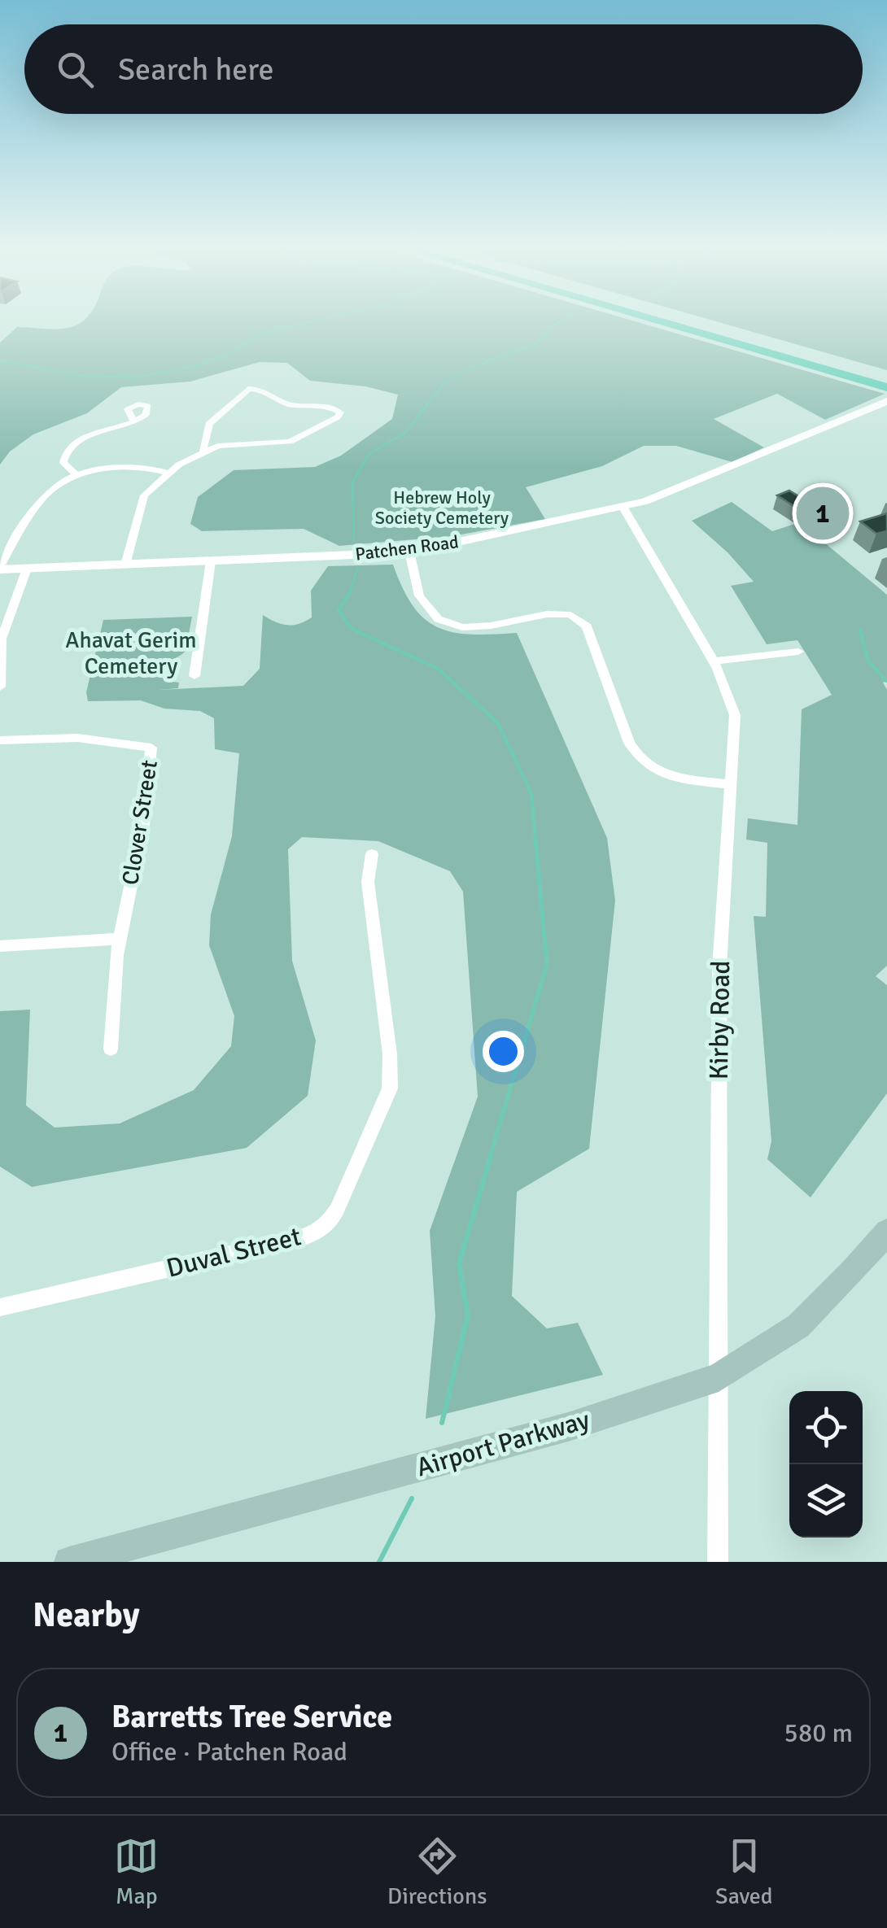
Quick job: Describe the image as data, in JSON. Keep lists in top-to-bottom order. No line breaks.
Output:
{"streets":{"main road":["Airport Parkway"],"street":["Patchen Road","Clover Street","Kirby Road","Duval Street"]},"crossings":[["Patchen Road","Kirby Road"],["Kirby Road","Airport Parkway"]],"parks":["Hebrew Holy Society Cemetery","Ahavat Gerim Cemetery"],"page":{"search":"Search here","pins":"1","heading":"Nearby","list":[{"mark":"1","name":"Barretts Tree Service","note":"Office · Patchen Road","value":"580 m"}],"nav":["Map","Directions","Saved"]}}
